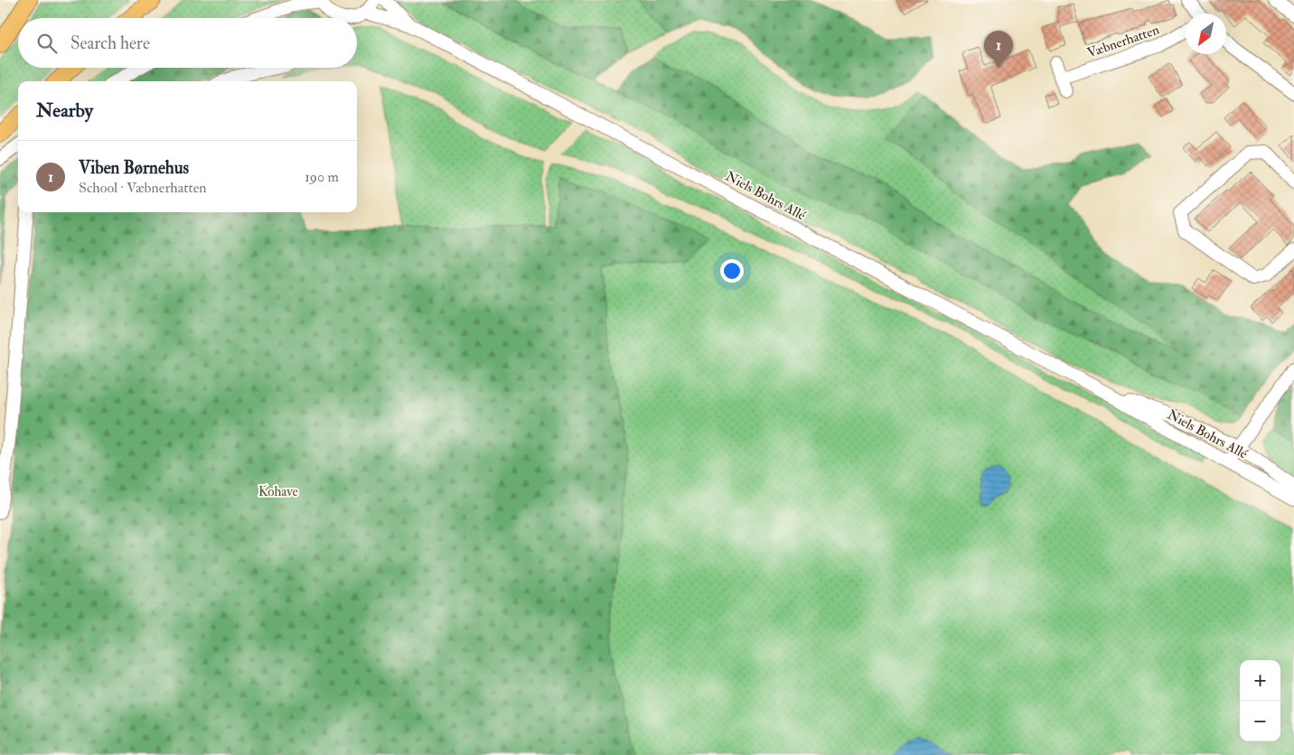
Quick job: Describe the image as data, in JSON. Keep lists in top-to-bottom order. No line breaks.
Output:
{"streets":{"street":["Væbnerhatten","Niels Bohrs Allé"]},"parks":["Kohave"],"north":"bottom left","page":{"search":"Search here","pins":"1","heading":"Nearby","list":[{"mark":"1","name":"Viben Børnehus","note":"School · Væbnerhatten","value":"190 m"}],"map_buttons":["+","−"]}}
